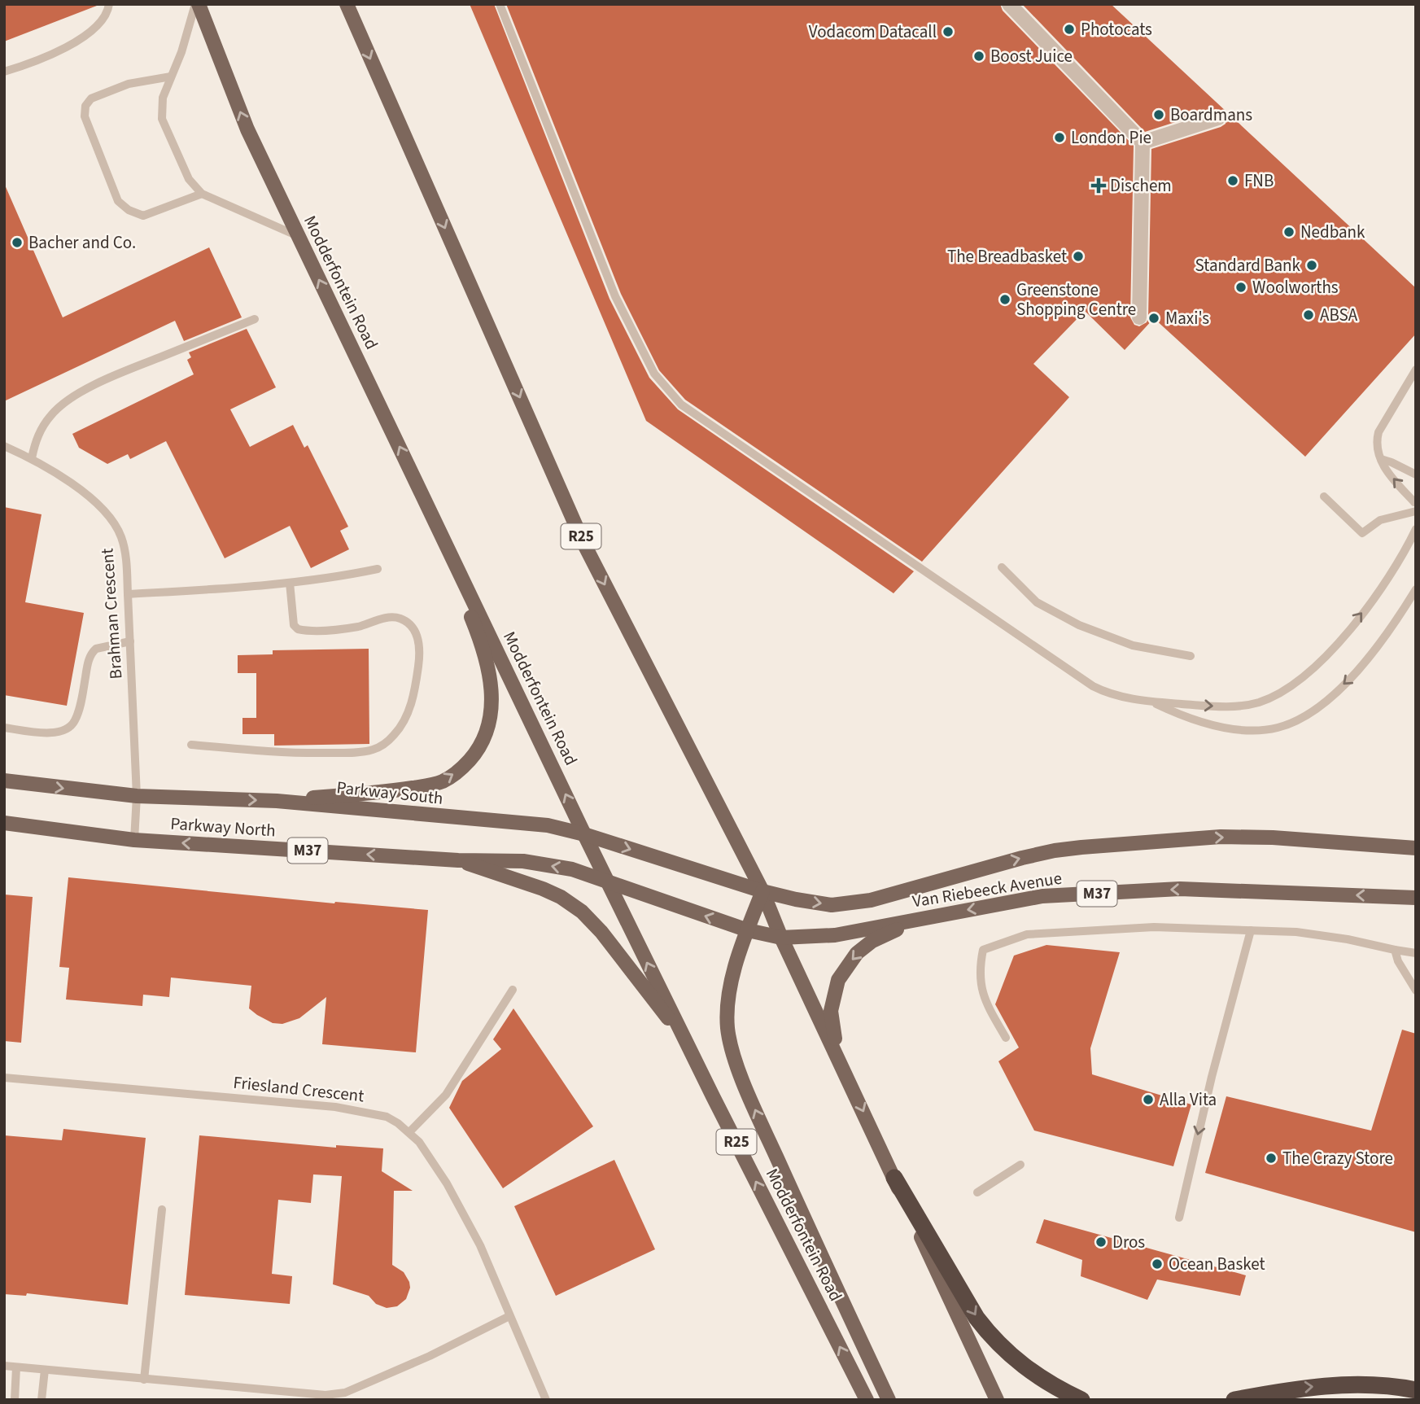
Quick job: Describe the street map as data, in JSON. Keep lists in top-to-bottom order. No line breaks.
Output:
{"streets":{"main road":["Modderfontein Road","R25","Parkway South","Parkway North","M37","Van Riebeeck Avenue"],"lane":["Brahman Crescent","Friesland Crescent"]},"crossings":[["Modderfontein Road","Parkway South"],["Modderfontein Road","Parkway North"],["Modderfontein Road","Van Riebeeck Avenue"],["R25","Parkway South"],["R25","Van Riebeeck Avenue"],["Brahman Crescent","Parkway South"],["Brahman Crescent","Parkway North"],["Parkway South","Van Riebeeck Avenue"],["Parkway North","Van Riebeeck Avenue"]],"one_way":["Parkway South","Parkway North"],"places":{"other":["Photocats","Vodacom Datacall","Boost Juice","Boardmans","London Pie","FNB","Nedbank","Bacher and Co.","The Breadbasket","Standard Bank","Woolworths","Greenstone Shopping Centre","ABSA","Maxi's","Alla Vita","The Crazy Store","Dros","Ocean Basket"],"health":["Dischem"]}}
